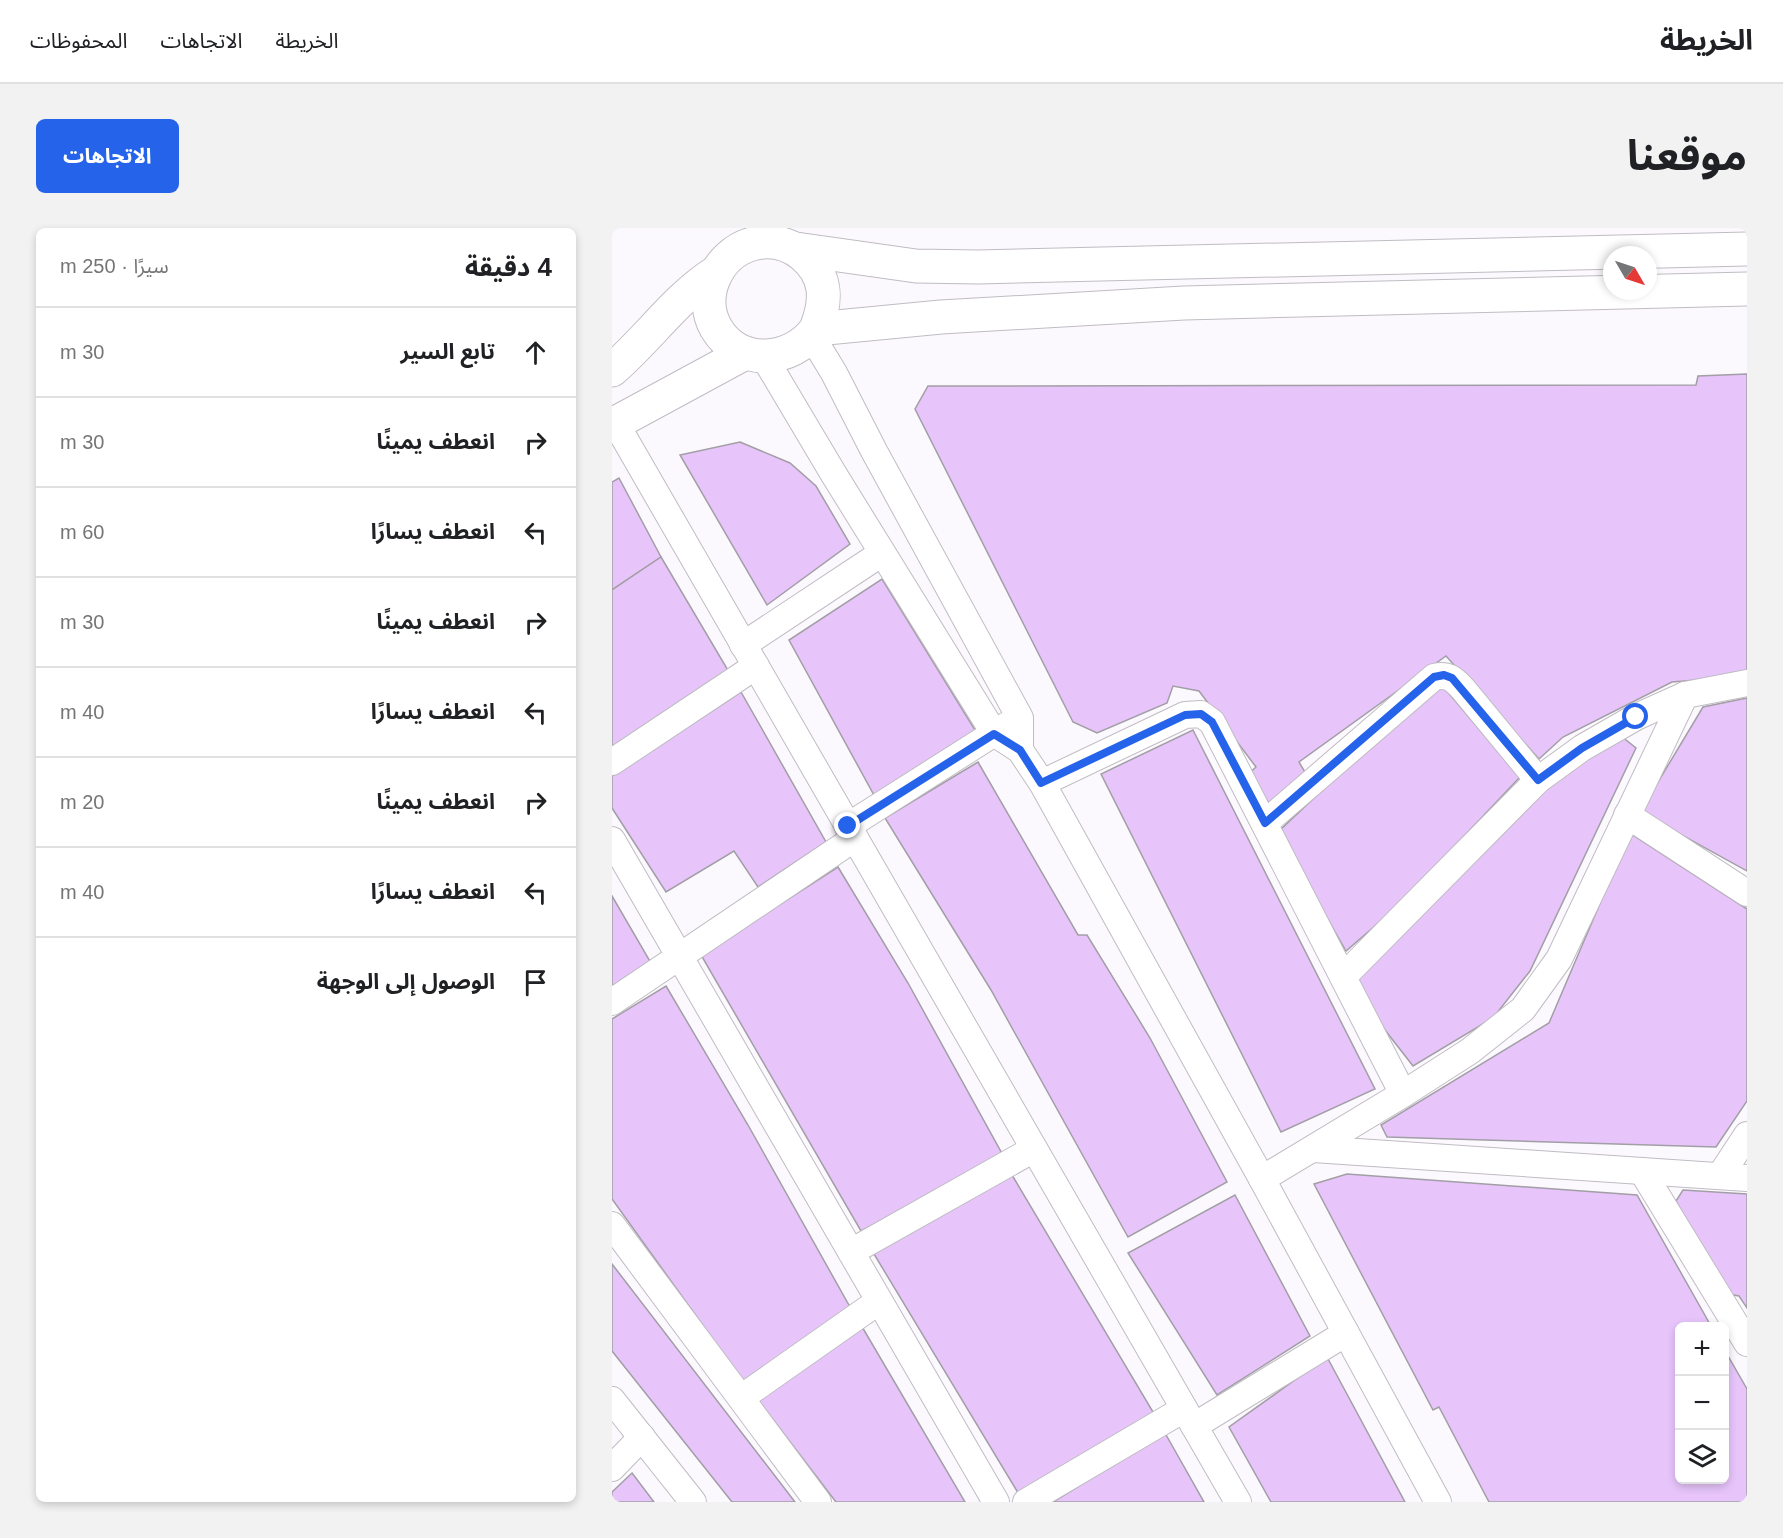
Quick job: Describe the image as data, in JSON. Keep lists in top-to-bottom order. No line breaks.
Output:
{"north":"bottom right","page":{"header":"الخريطة","nav":["الخريطة","الاتجاهات","المحفوظات"],"title":"موقعنا","buttons":"الاتجاهات","heading":["4 دقيقة","سيرًا · 250 m"],"list":[["تابع السير","30 m"],["انعطف يمينًا","30 m"],["انعطف يسارًا","60 m"],["انعطف يمينًا","30 m"],["انعطف يسارًا","40 m"],["انعطف يمينًا","20 m"],["انعطف يسارًا","40 m"],"الوصول إلى الوجهة"],"map_buttons":["+","−"]}}
